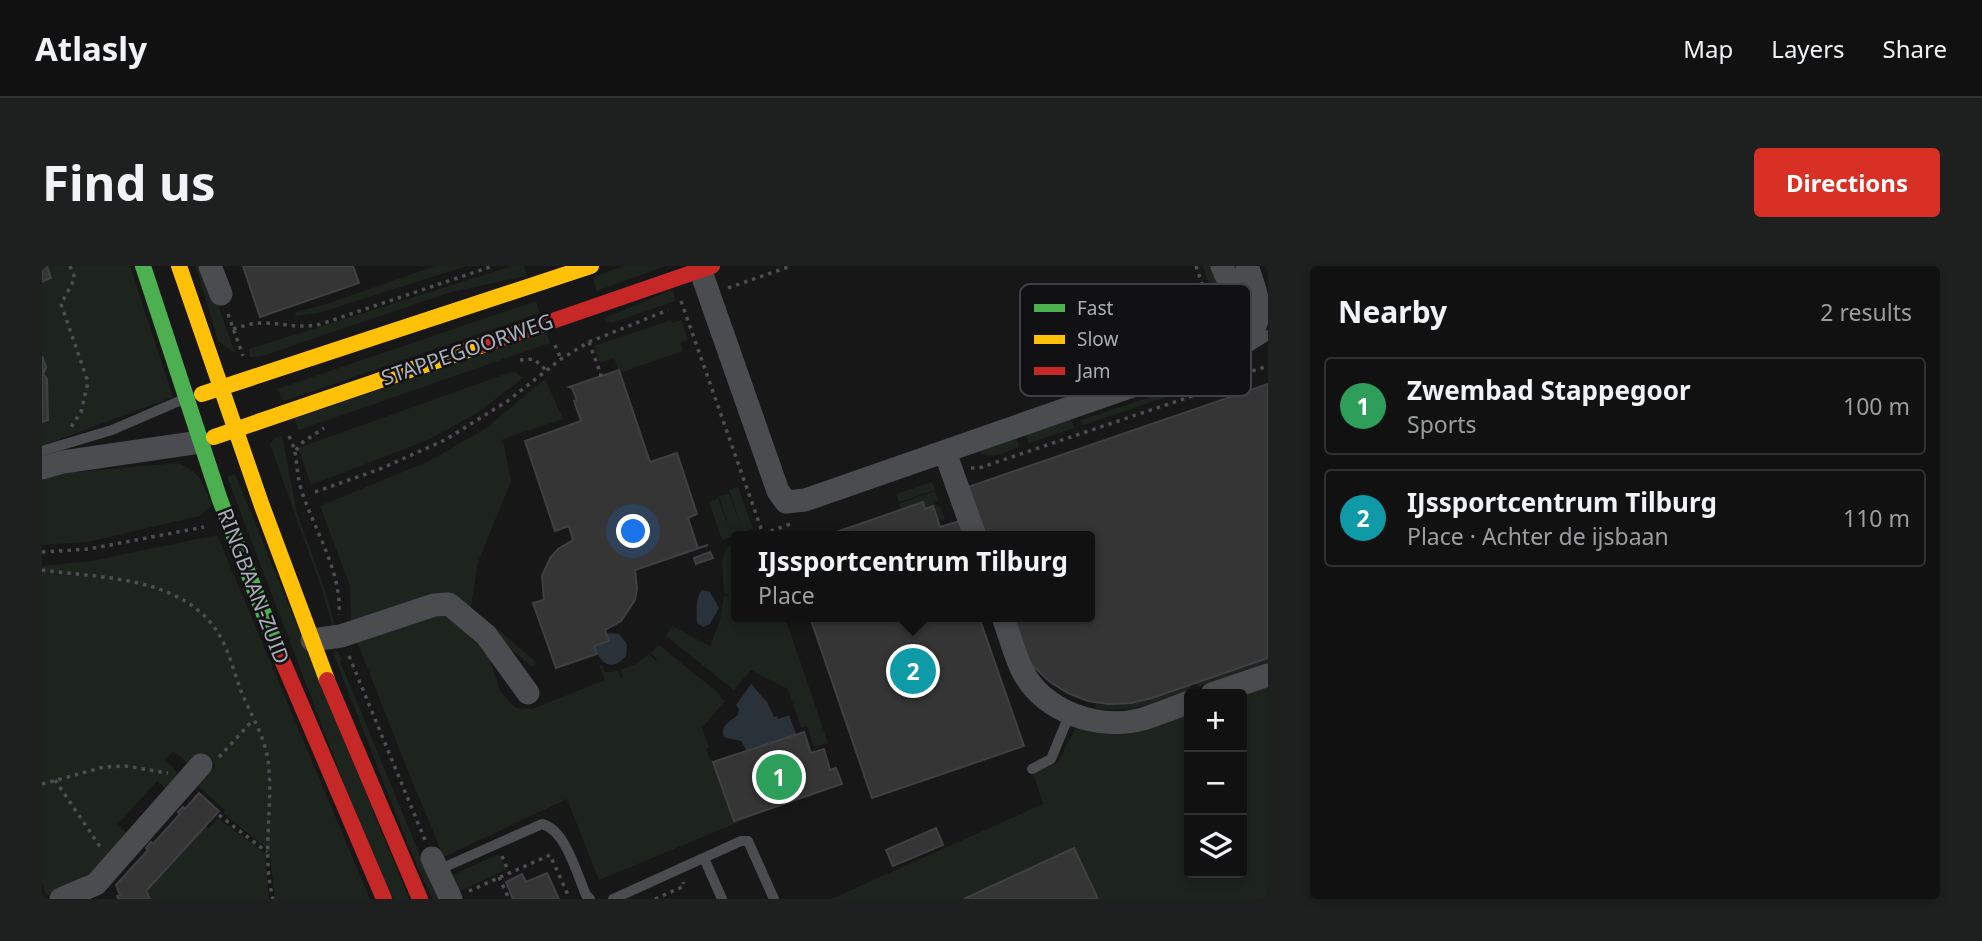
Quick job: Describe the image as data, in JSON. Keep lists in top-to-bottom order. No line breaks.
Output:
{"streets":{"main road":["STAPPEGOORWEG","RINGBAAN-ZUID"]},"crossings":[["STAPPEGOORWEG","RINGBAAN-ZUID"]],"legend":["Fast","Slow","Jam"],"page":{"header":"Atlasly","nav":["Map","Layers","Share"],"buttons":"Directions","title":"Find us","heading":["Nearby","2 results"],"list":[{"mark":"1","name":"Zwembad Stappegoor","note":"Sports","value":"100 m"},{"mark":"2","name":"IJssportcentrum Tilburg","note":"Place · Achter de ijsbaan","value":"110 m"}],"popup":["IJssportcentrum Tilburg","Place"],"pins":["2","1"],"map_buttons":["+","−"]}}
